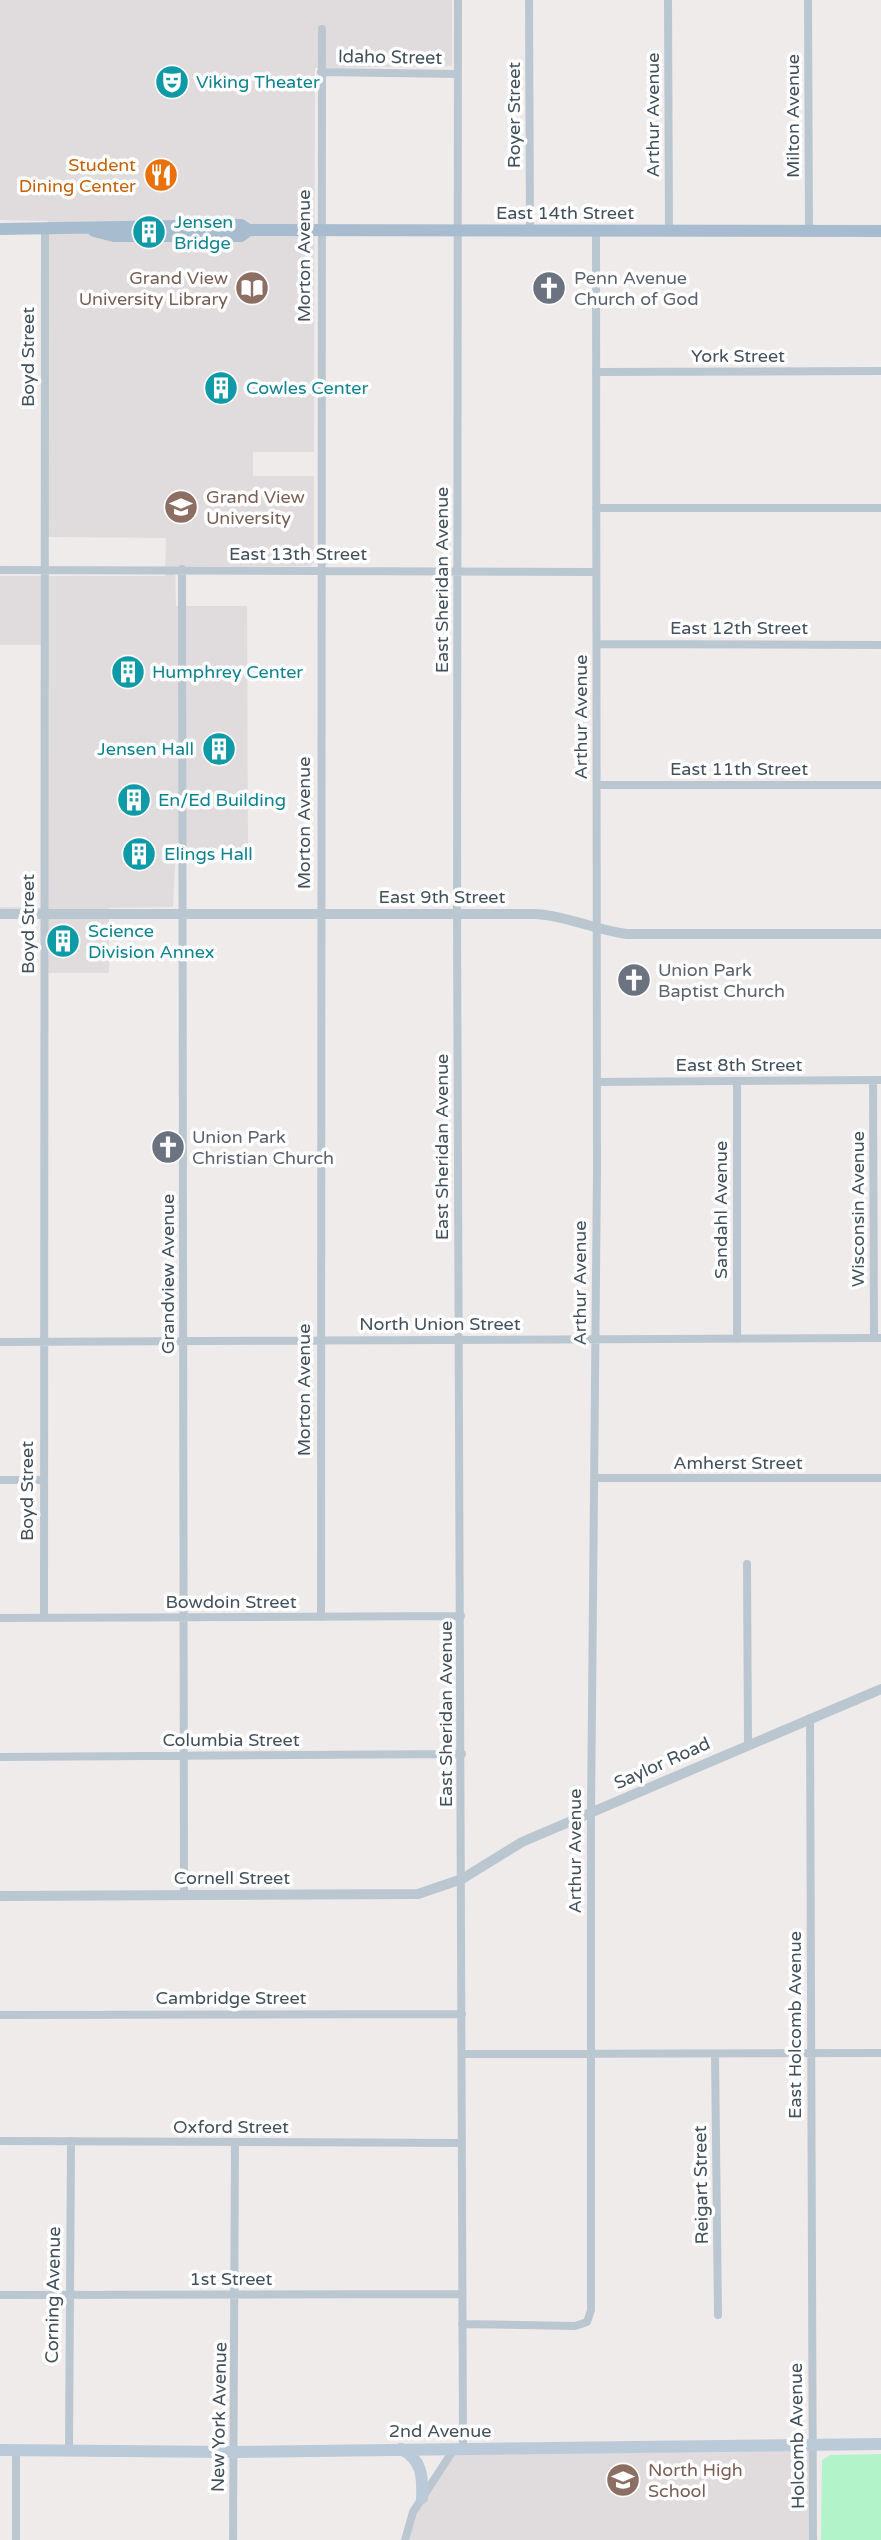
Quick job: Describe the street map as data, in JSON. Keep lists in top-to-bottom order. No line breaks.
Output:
{"streets":{"main road":["East 14th Street","2nd Avenue"],"street":["Idaho Street","Royer Street","Arthur Avenue","Milton Avenue","Morton Avenue","York Street","Boyd Street","East 13th Street","East Sheridan Avenue","East 12th Street","East 11th Street","East 9th Street","East 8th Street","Wisconsin Avenue","Sandahl Avenue","Grandview Avenue","North Union Street","Amherst Street","Bowdoin Street","Columbia Street","Saylor Road","Cornell Street","Cambridge Street","East Holcomb Avenue","Oxford Street","Reigart Street","1st Street","Corning Avenue","New York Avenue","Holcomb Avenue"]},"crossings":[["Idaho Street","Morton Avenue"],["Idaho Street","East Sheridan Avenue"],["Royer Street","East 14th Street"],["Arthur Avenue","East 14th Street"],["Arthur Avenue","York Street"],["Arthur Avenue","East 13th Street"],["Arthur Avenue","East Sheridan Avenue"],["Arthur Avenue","East 12th Street"],["Arthur Avenue","East 11th Street"],["Arthur Avenue","East 9th Street"],["Arthur Avenue","East 8th Street"],["Arthur Avenue","North Union Street"],["Arthur Avenue","Amherst Street"],["Arthur Avenue","Saylor Road"],["Milton Avenue","East 14th Street"],["East 14th Street","Morton Avenue"],["East 14th Street","Boyd Street"],["East 14th Street","East Sheridan Avenue"],["Morton Avenue","East 13th Street"],["Morton Avenue","East 9th Street"],["Morton Avenue","North Union Street"],["Morton Avenue","Bowdoin Street"],["Boyd Street","East 13th Street"],["Boyd Street","East 9th Street"],["Boyd Street","North Union Street"],["Boyd Street","Bowdoin Street"],["East 13th Street","East Sheridan Avenue"],["East 13th Street","Grandview Avenue"],["East Sheridan Avenue","East 9th Street"],["East Sheridan Avenue","North Union Street"],["East Sheridan Avenue","Bowdoin Street"],["East Sheridan Avenue","Columbia Street"],["East Sheridan Avenue","Saylor Road"],["East Sheridan Avenue","Cornell Street"],["East Sheridan Avenue","Cambridge Street"],["East Sheridan Avenue","Oxford Street"],["East Sheridan Avenue","1st Street"],["East Sheridan Avenue","2nd Avenue"],["East 9th Street","Grandview Avenue"],["East 8th Street","Wisconsin Avenue"],["East 8th Street","Sandahl Avenue"],["Wisconsin Avenue","North Union Street"],["Sandahl Avenue","North Union Street"],["Grandview Avenue","North Union Street"],["Grandview Avenue","Bowdoin Street"],["Grandview Avenue","Columbia Street"],["Grandview Avenue","Cornell Street"],["Saylor Road","Cornell Street"],["Saylor Road","East Holcomb Avenue"],["East Holcomb Avenue","Holcomb Avenue"],["Oxford Street","Corning Avenue"],["Oxford Street","New York Avenue"],["1st Street","Corning Avenue"],["1st Street","New York Avenue"],["Corning Avenue","2nd Avenue"],["New York Avenue","2nd Avenue"],["2nd Avenue","Holcomb Avenue"]],"places":{"theatre":["Viking Theater"],"restaurant":["Student Dining Center"],"building":["Jensen Bridge","Cowles Center","Humphrey Center","Jensen Hall","En/Ed Building","Elings Hall","Science Division Annex"],"library":["Grand View University Library"],"church":["Penn Avenue Church of God","Union Park Baptist Church","Union Park Christian Church"],"school or university":["Grand View University","North High School"]}}
